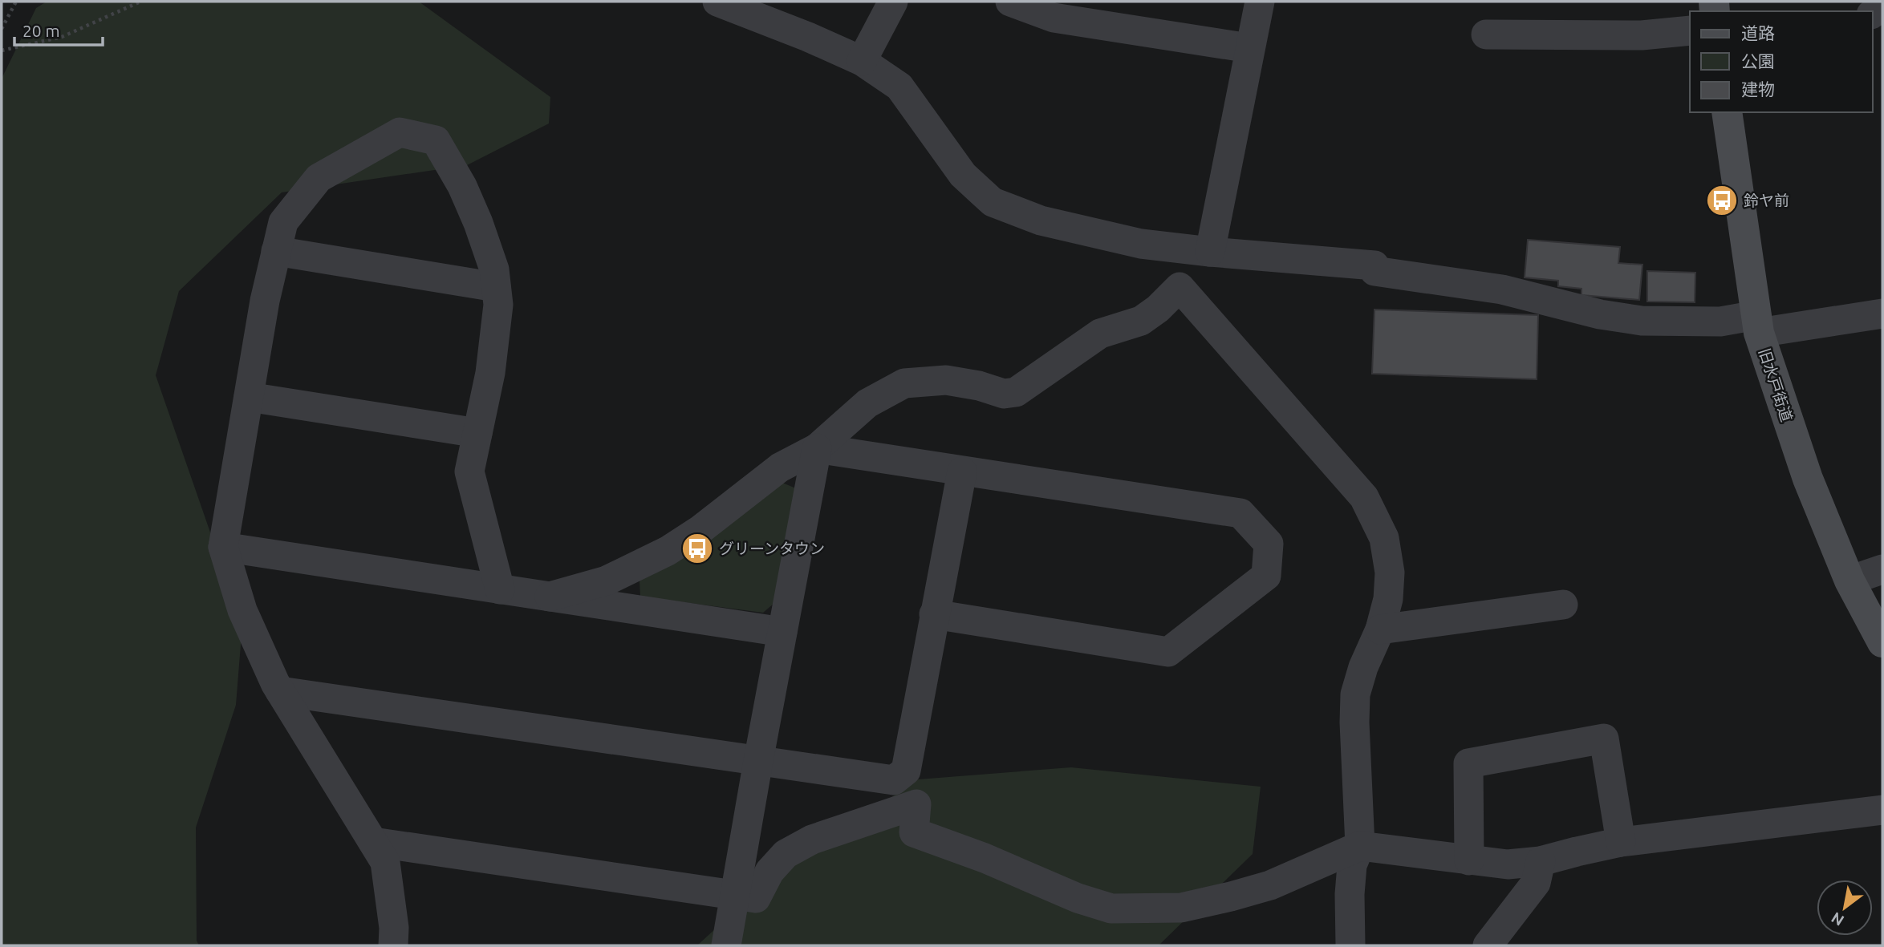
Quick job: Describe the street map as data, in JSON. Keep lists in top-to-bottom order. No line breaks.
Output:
{"streets":{"street":["旧水戸街道"]},"places":{"bus stop":["鈴ヤ前","グリーンタウン"]},"legend":["道路","公園","建物"],"scale_bar":"20 m","north":"bottom left"}
